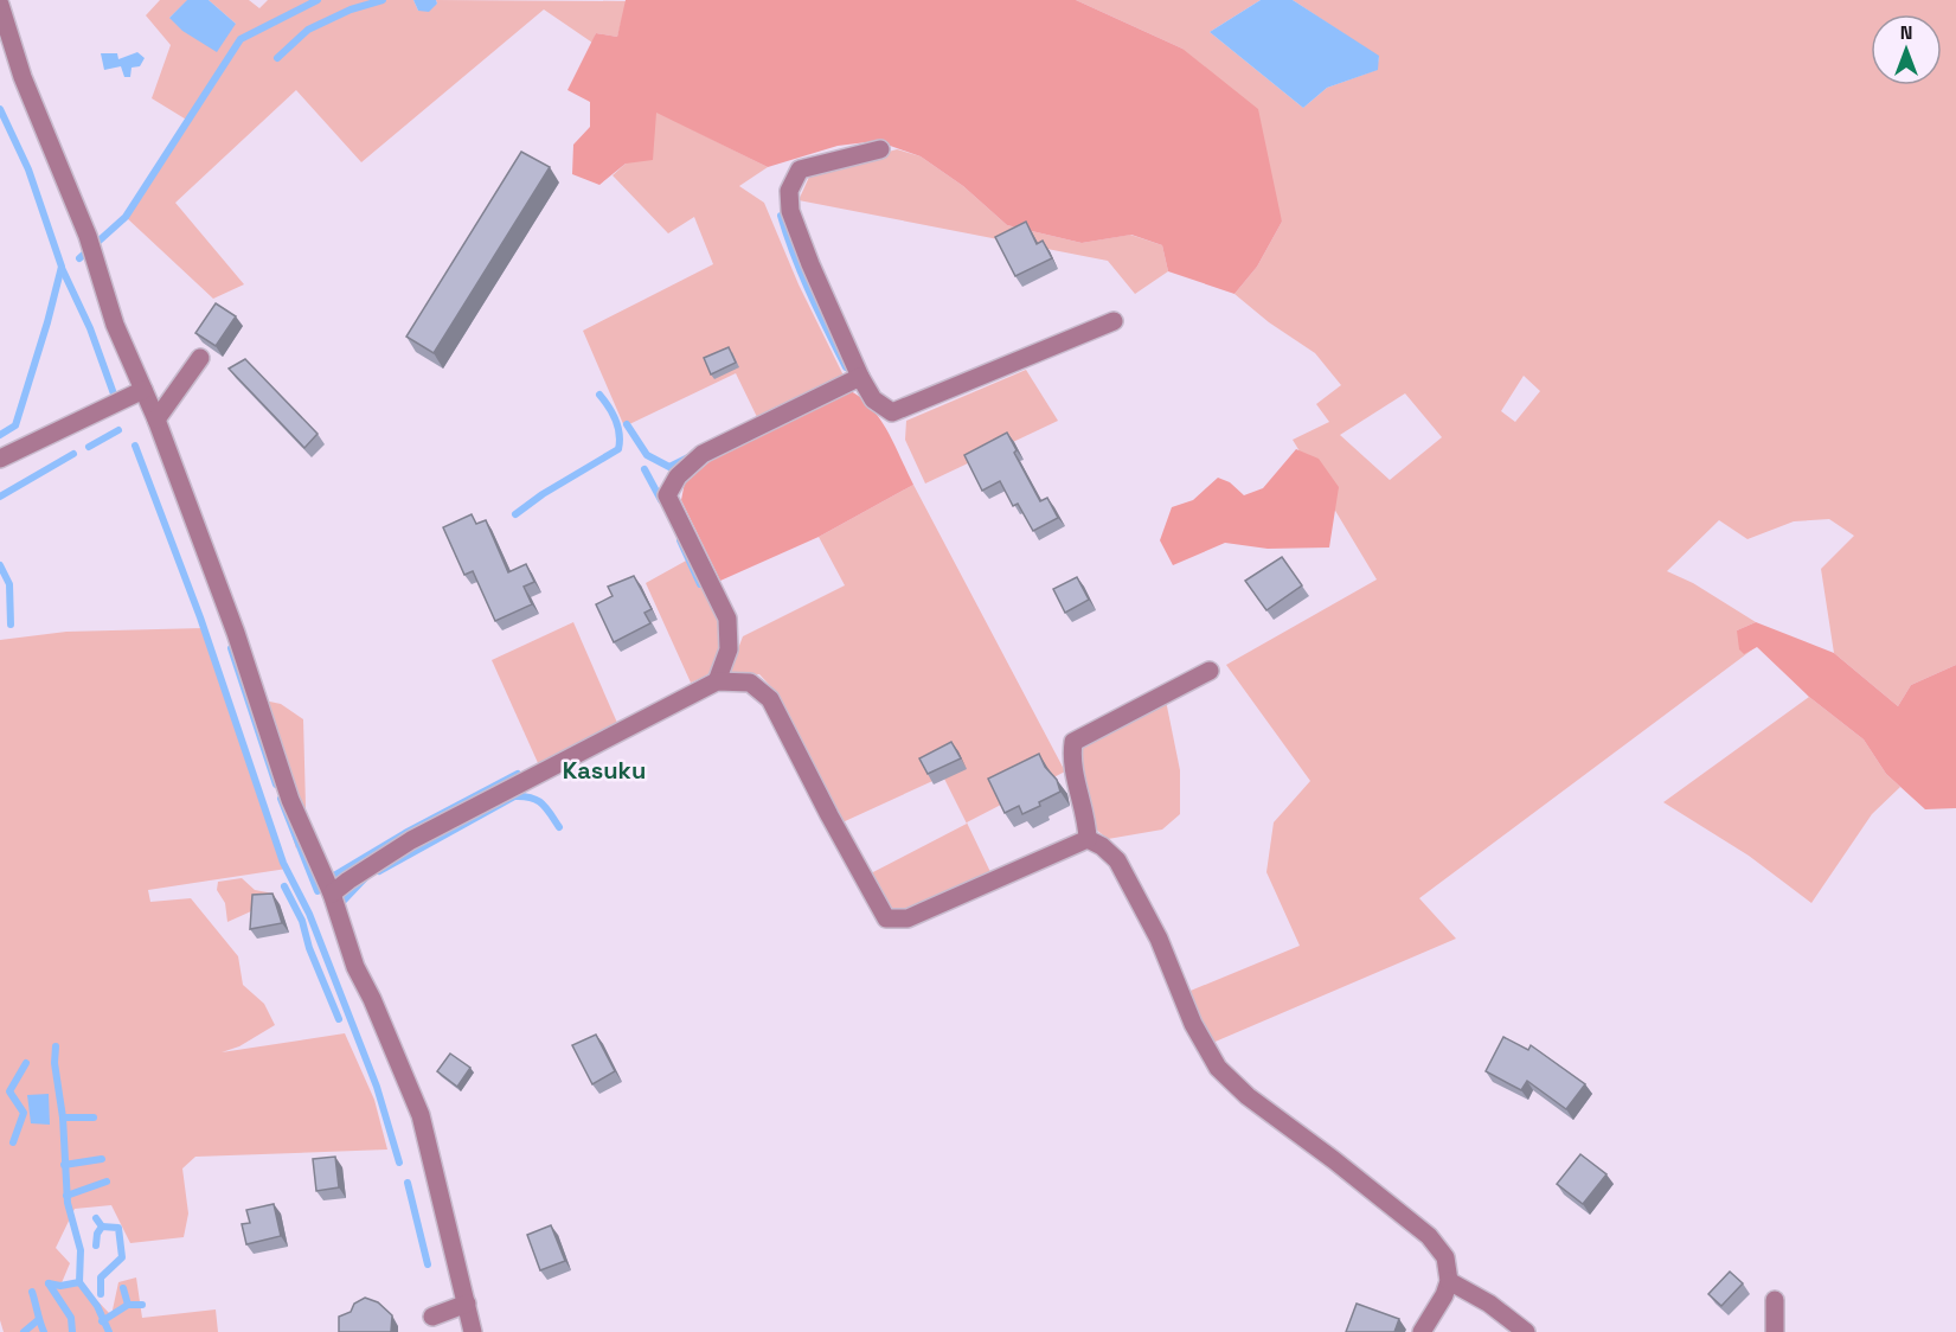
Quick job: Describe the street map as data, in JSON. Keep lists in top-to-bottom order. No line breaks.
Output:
{"districts":["Kasuku"],"north":"top"}
